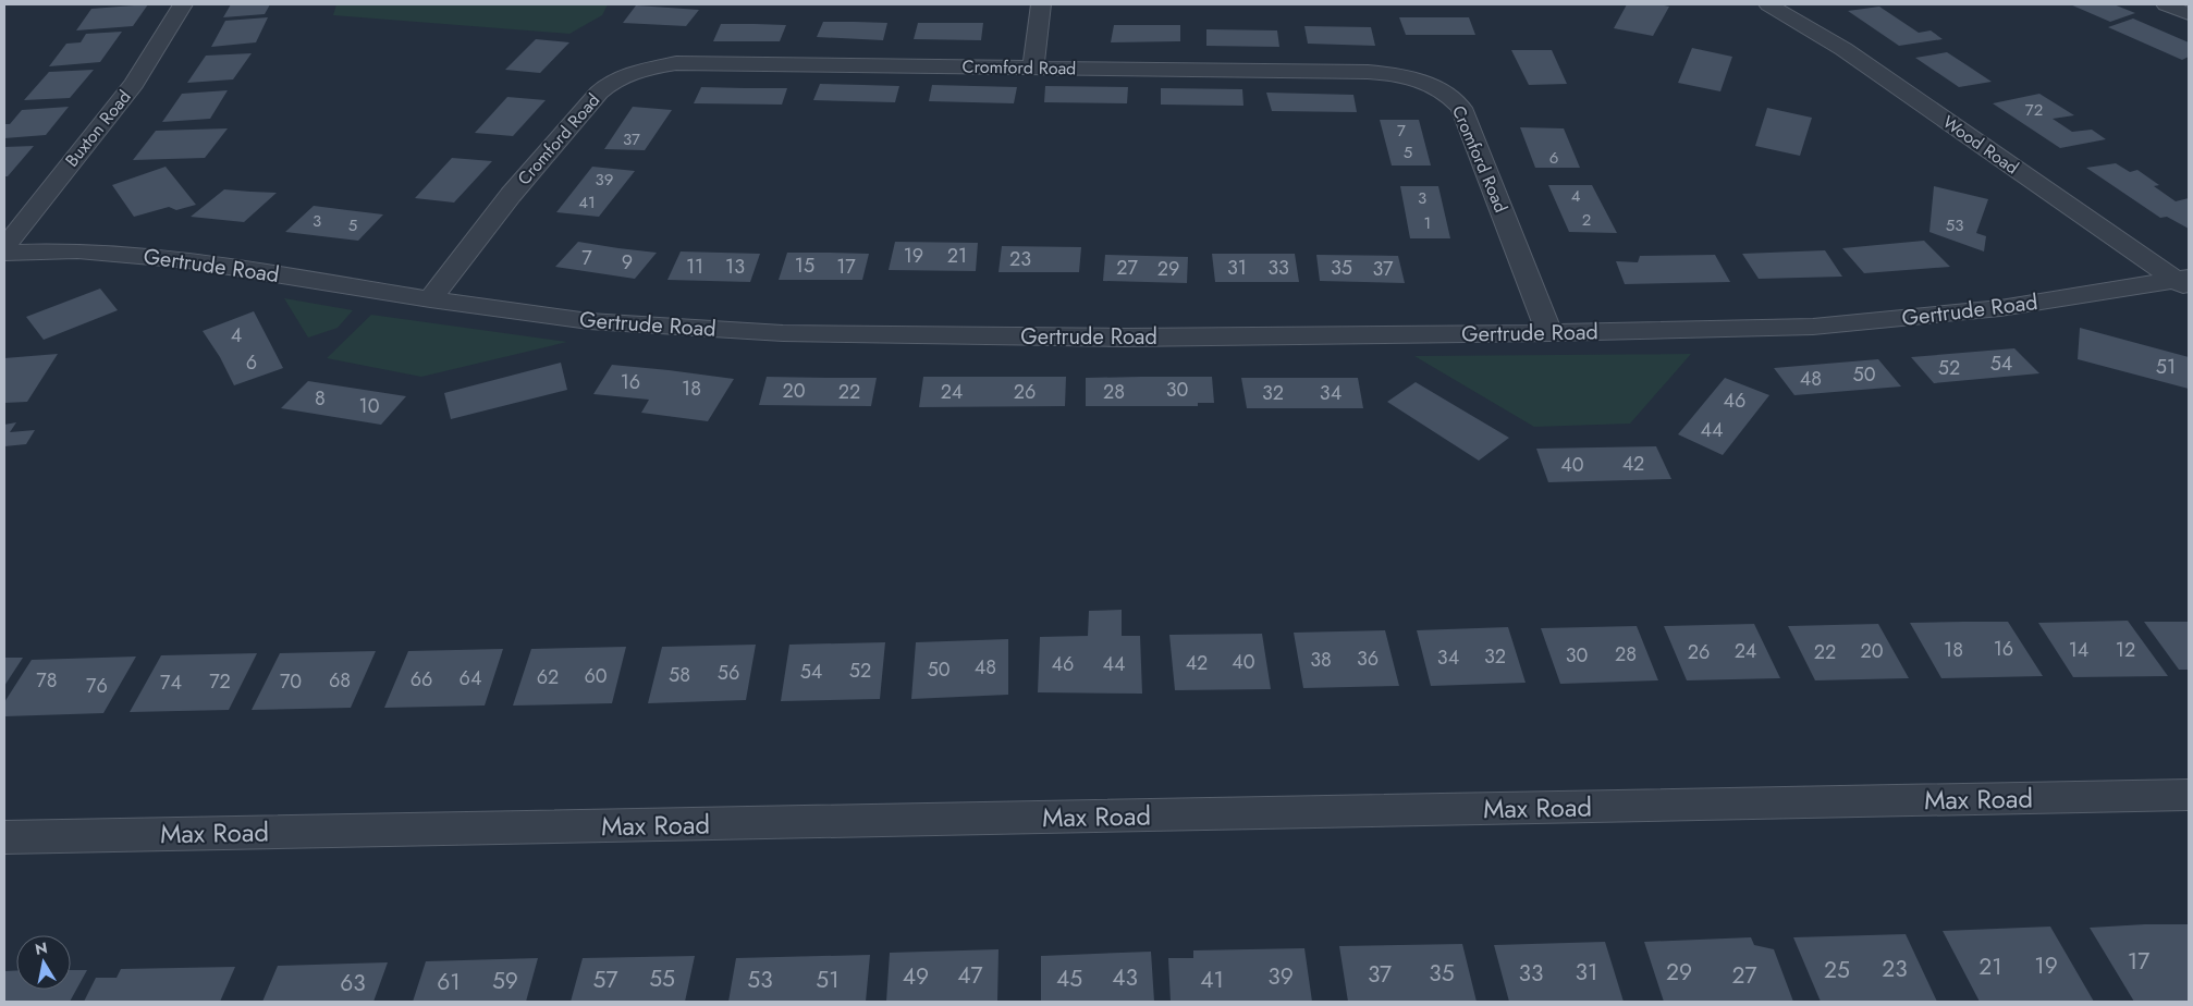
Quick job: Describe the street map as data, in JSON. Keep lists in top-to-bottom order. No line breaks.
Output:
{"streets":{"street":["Cromford Road","Buxton Road","Wood Road","Gertrude Road","Max Road"]},"crossings":[["Cromford Road","Gertrude Road"],["Wood Road","Gertrude Road"]],"house_numbers":["72","7","37","5","6","39","4","3","41","2","3","1","5","53","19","21","7","23","9","15","11","13","17","27","31","33","35","29","37","4","6","54","51","52","50","48","16","18","30","20","22","24","26","28","32","34","8","46","10","44","42","40","16","18","14","12","24","20","26","22","28","30","32","34","36","38","40","42","46","44","48","50","52","54","56","58","60","62","64","66","78","68","72","70","74","76","17","19","21","23","25","31","29","35","33","37","47","27","49","39","43","55","45","57","53","51","41","59","61","63"],"north":"top"}
